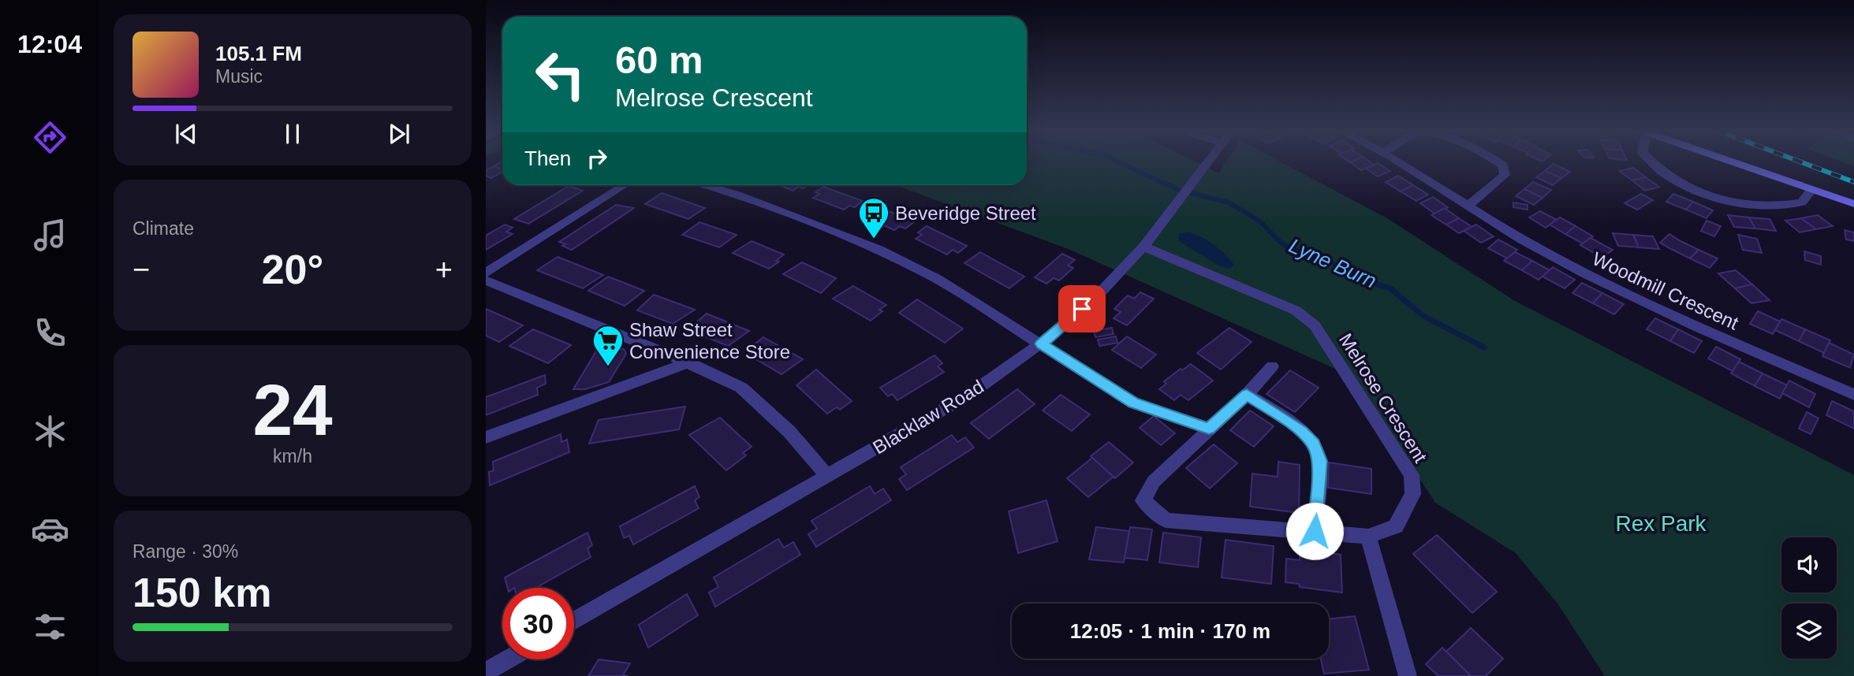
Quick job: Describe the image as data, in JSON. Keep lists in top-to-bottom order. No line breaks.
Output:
{"streets":{"street":["Woodmill Crescent","Melrose Crescent","Blacklaw Road"]},"crossings":[["Melrose Crescent","Blacklaw Road"]],"water":["Lyne Burn"],"parks":["Rex Park"],"places":{"bus stop":["Beveridge Street"],"supermarket":["Shaw Street Convenience Store"]},"page":{"tabs":"12:04","turn":["60 m","Melrose Crescent"],"song":["105.1 FM","Music"],"then":"Then","tile":["Climate",["24","km/h"],["Range · 30%","150 km"]],"heat":["−","20°","+"],"limit":"30","trip":"12:05 · 1 min · 170 m"}}
